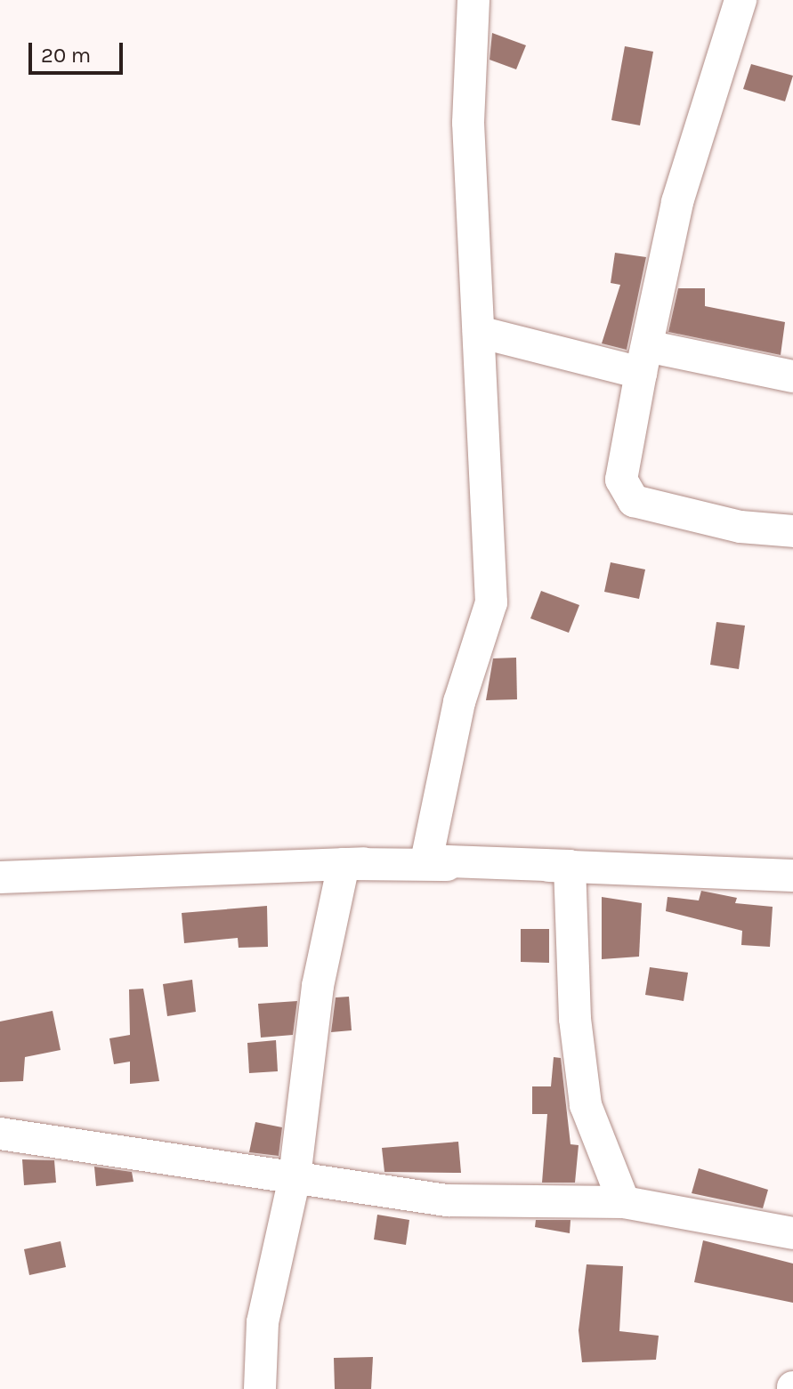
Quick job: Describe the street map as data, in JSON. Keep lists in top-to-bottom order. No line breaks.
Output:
{"scale_bar":"20 m"}
